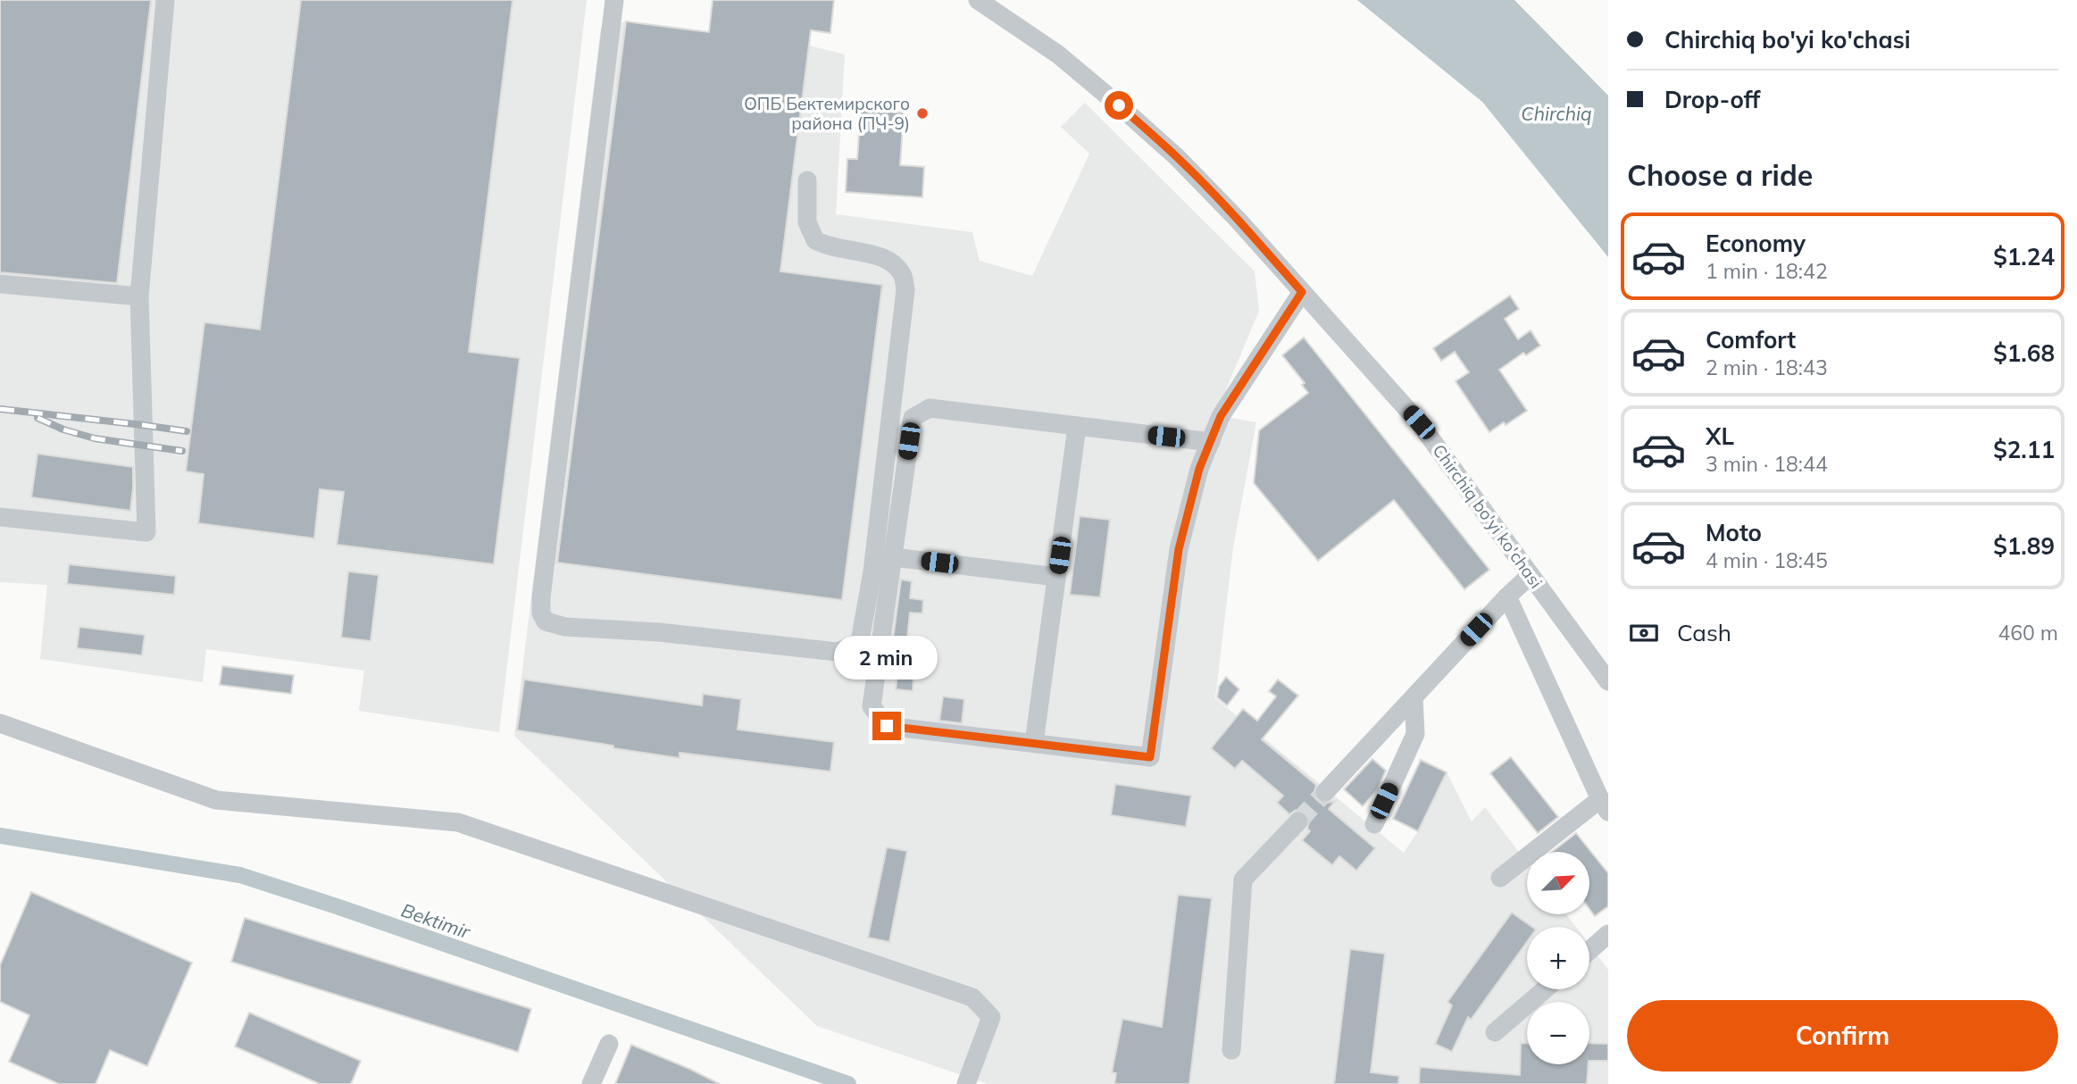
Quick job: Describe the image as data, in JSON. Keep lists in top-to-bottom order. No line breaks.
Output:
{"streets":{"street":["Chirchiq bo'yi ko'chasi"]},"water":["Chirchiq","Bektimir"],"places":["ОПБ Бектемирского района (ПЧ-9)"],"north":"top right","page":{"banner":["Chirchiq bo'yi ko'chasi","Drop-off"],"heading":"Choose a ride","list":[{"name":"Economy","note":"1 min · 18:42","value":"$1.24"},{"name":"Comfort","note":"2 min · 18:43","value":"$1.68"},{"name":"XL","note":"3 min · 18:44","value":"$2.11"},{"name":"Moto","note":"4 min · 18:45","value":"$1.89"}],"pay":["Cash","460 m"],"bubble":"2 min","map_buttons":["+","−"],"buttons":"Confirm"}}
